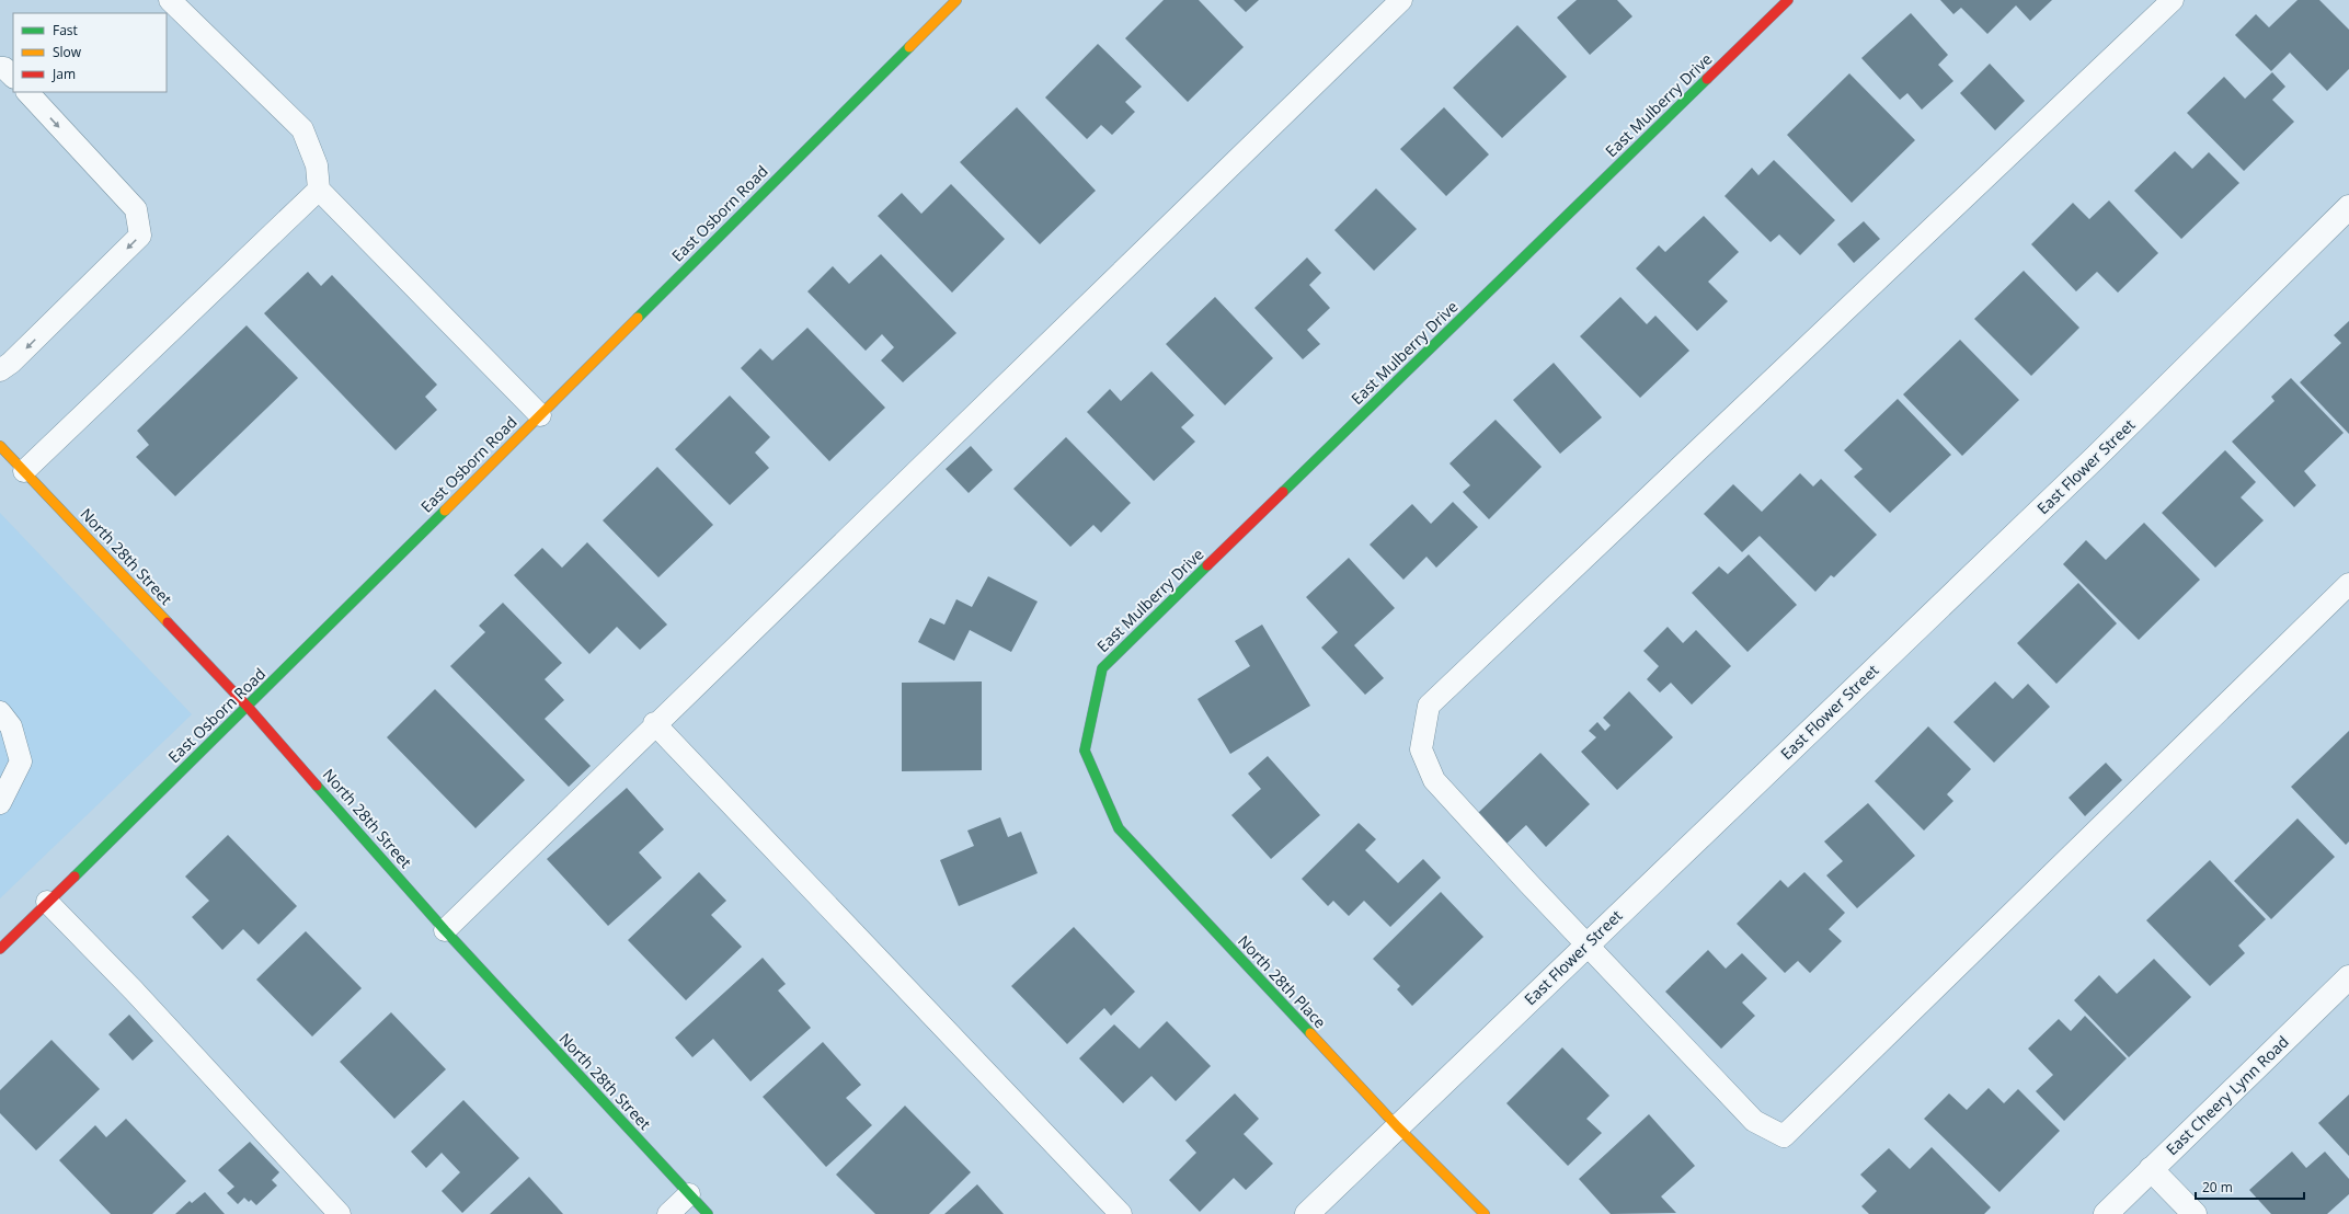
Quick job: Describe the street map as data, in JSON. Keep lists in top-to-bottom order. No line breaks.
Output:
{"streets":{"street":["East Mulberry Drive","East Osborn Road","East Flower Street","North 28th Street","North 28th Place","East Cheery Lynn Road"]},"crossings":[["East Mulberry Drive","North 28th Place"],["East Osborn Road","North 28th Street"],["East Flower Street","North 28th Place"]],"legend":["Fast","Slow","Jam"],"scale_bar":"20 m"}
